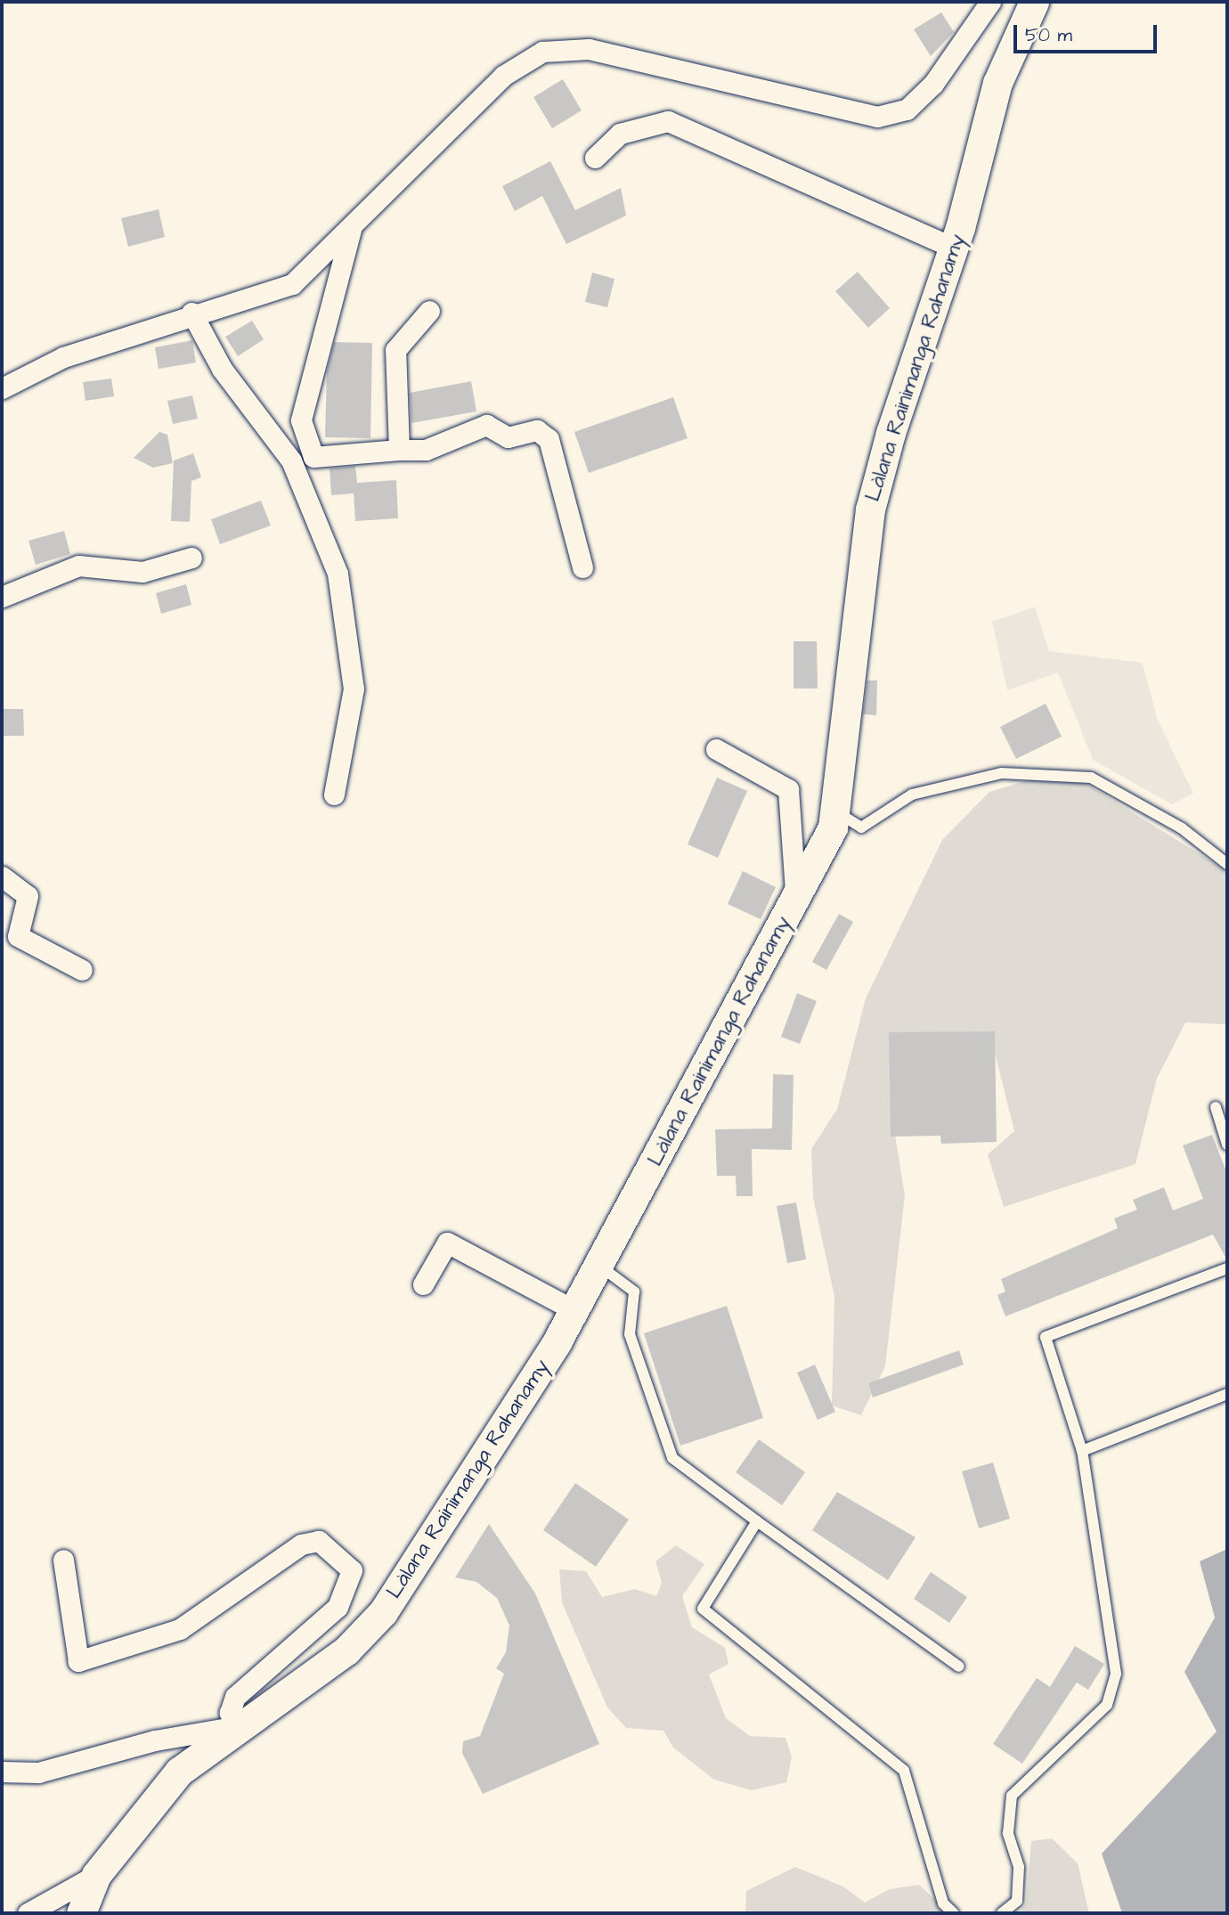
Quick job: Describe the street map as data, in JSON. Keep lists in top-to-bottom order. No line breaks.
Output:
{"streets":{"main road":["Làlana Rainimanga Rahanamy"]},"scale_bar":"50 m"}
